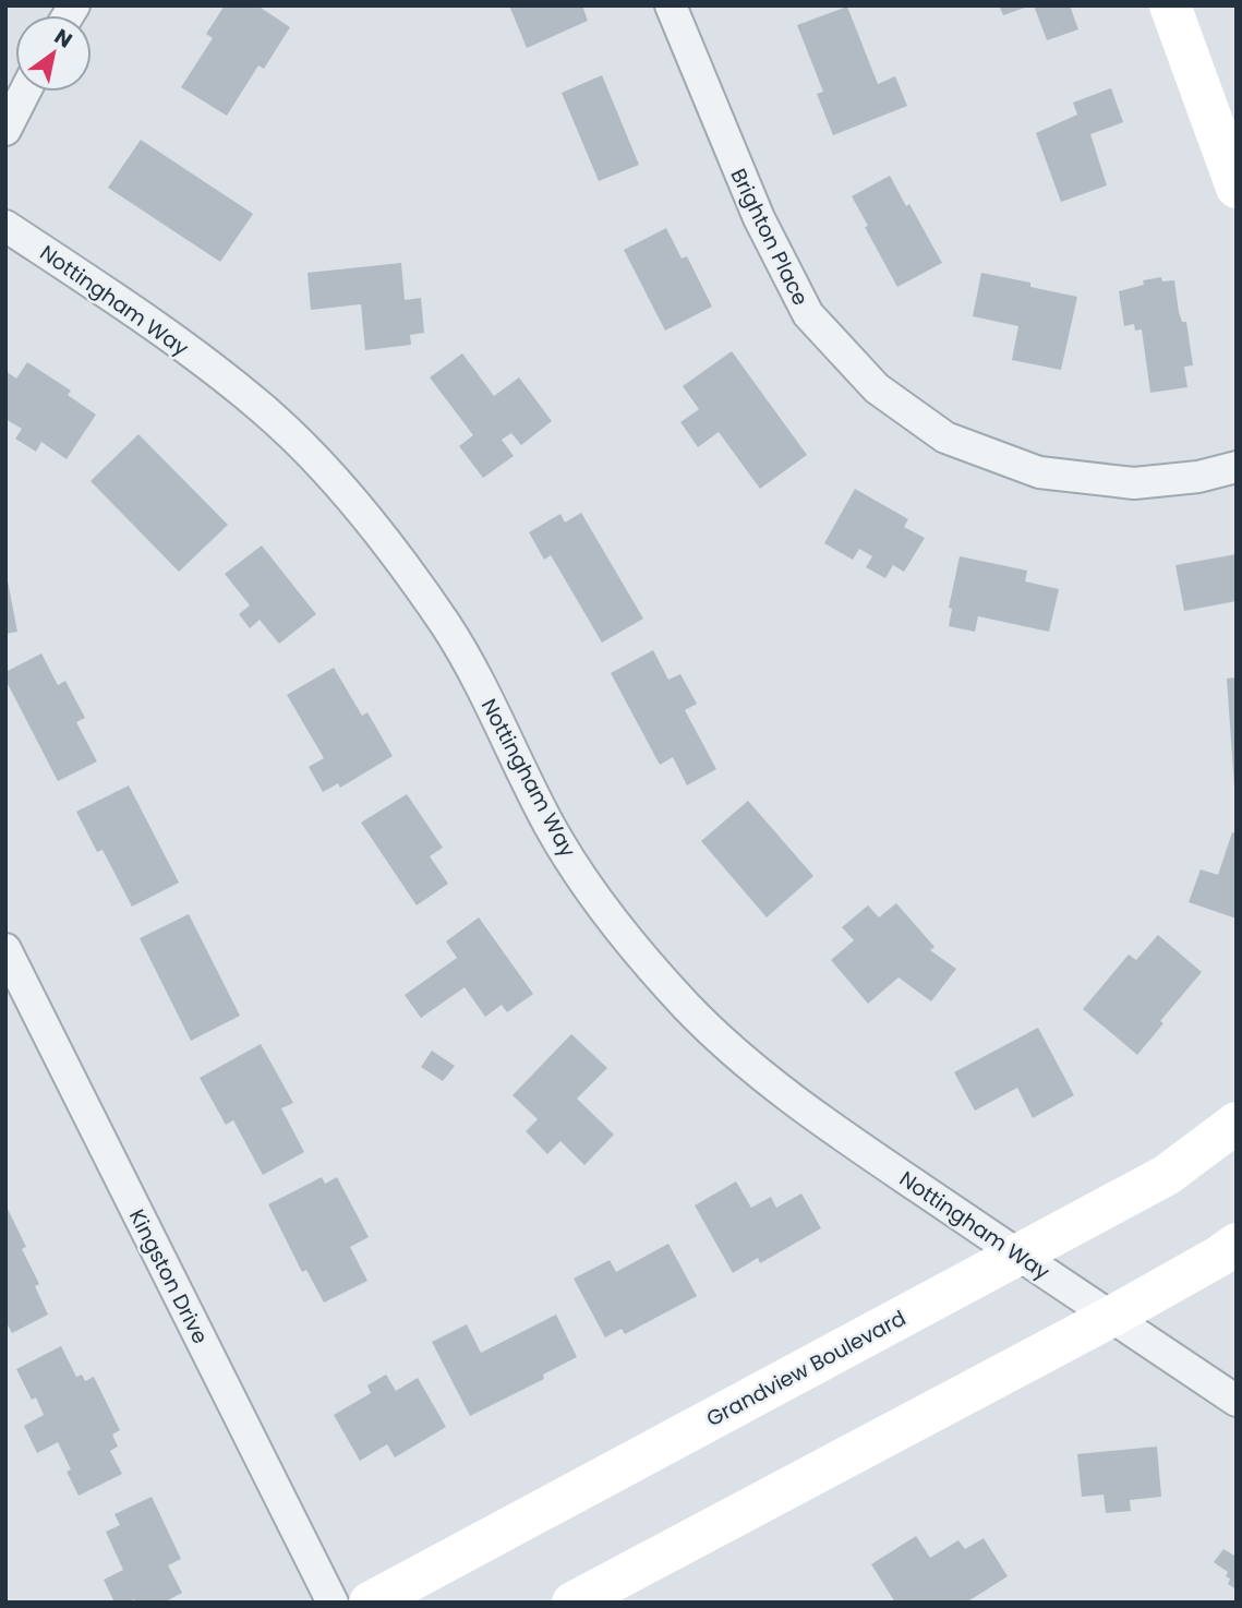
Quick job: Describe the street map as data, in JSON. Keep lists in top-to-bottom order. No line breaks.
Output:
{"streets":{"street":["Brighton Place","Nottingham Way","Kingston Drive","Grandview Boulevard"]},"crossings":[["Nottingham Way","Grandview Boulevard"]],"north":"top right"}
